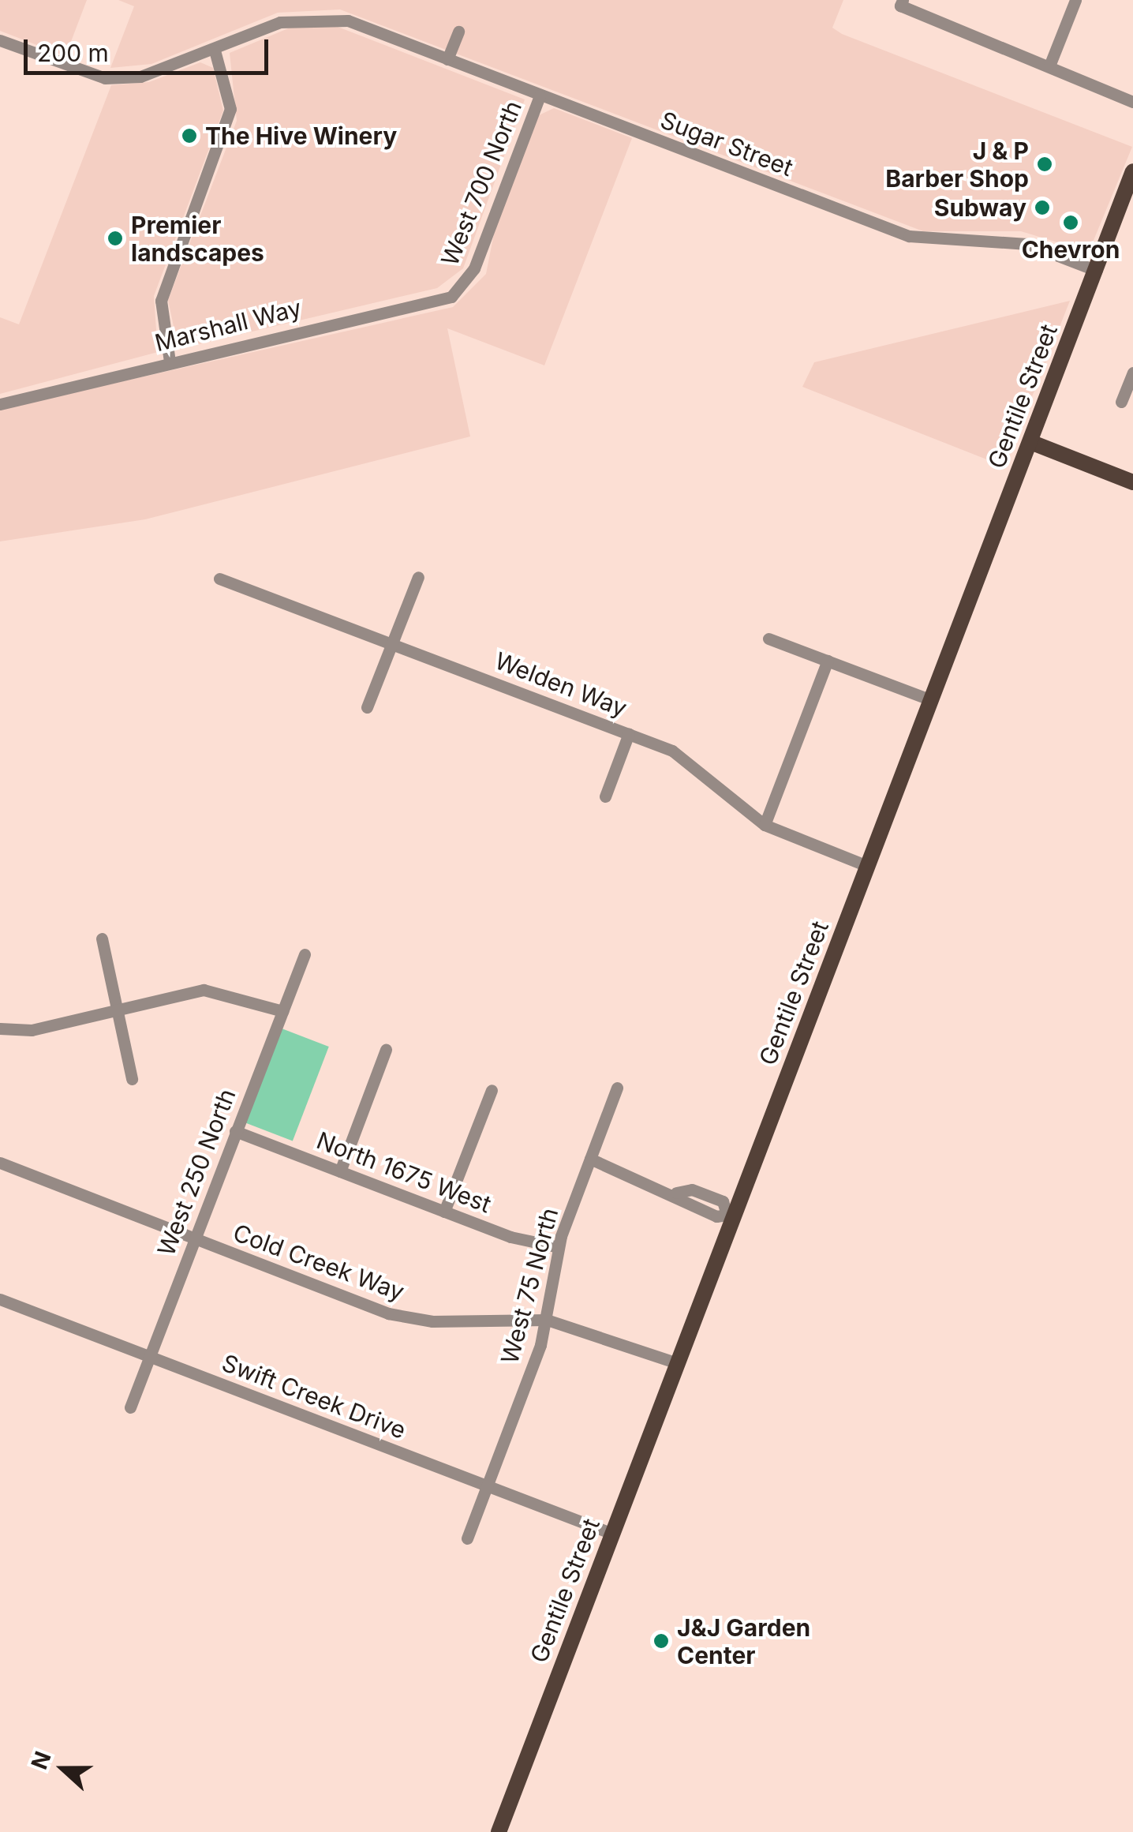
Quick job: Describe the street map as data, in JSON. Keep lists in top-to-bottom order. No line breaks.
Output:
{"streets":{"main road":["Gentile Street"],"street":["Sugar Street","West 700 North","Marshall Way","Welden Way","West 250 North","North 1675 West","Cold Creek Way","West 75 North","Swift Creek Drive"]},"crossings":[["Sugar Street","West 700 North"],["Sugar Street","Gentile Street"],["West 700 North","Marshall Way"],["Gentile Street","Welden Way"],["Gentile Street","Cold Creek Way"],["Gentile Street","Swift Creek Drive"],["West 250 North","North 1675 West"],["West 250 North","Cold Creek Way"],["West 250 North","Swift Creek Drive"],["North 1675 West","West 75 North"],["Cold Creek Way","West 75 North"],["West 75 North","Swift Creek Drive"]],"places":["The Hive Winery","J & P Barber Shop","Subway","Chevron","Premier landscapes","J&J Garden Center"],"scale_bar":"200 m","north":"left"}
